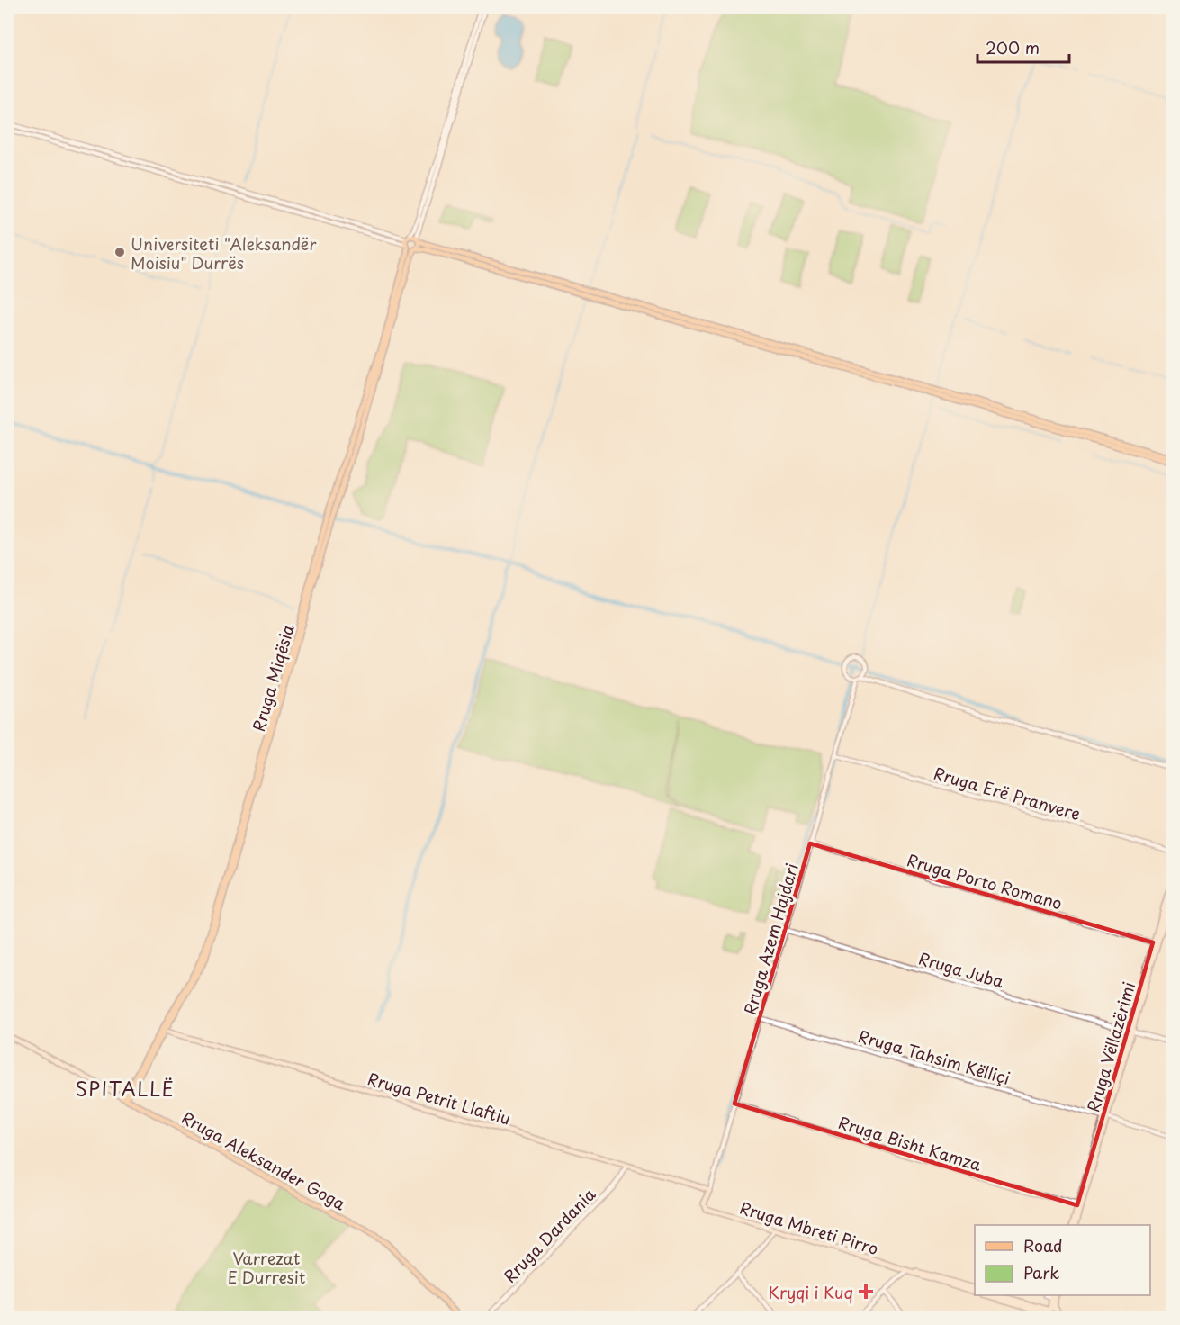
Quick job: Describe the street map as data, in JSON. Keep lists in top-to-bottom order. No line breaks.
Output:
{"streets":{"main road":["Rruga Miqësia","Rruga Azem Hajdari","Rruga Vëllazërimi","Rruga Petrit Llaftiu","Rruga Aleksander Goga","Rruga Mbreti Pirro"],"street":["Rruga Erë Pranvere","Rruga Porto Romano","Rruga Juba","Rruga Tahsim Këlliçi","Rruga Bisht Kamza","Rruga Dardania"]},"crossings":[["Rruga Miqësia","Rruga Petrit Llaftiu"],["Rruga Miqësia","Rruga Aleksander Goga"],["Rruga Erë Pranvere","Rruga Azem Hajdari"],["Rruga Porto Romano","Rruga Azem Hajdari"],["Rruga Porto Romano","Rruga Vëllazërimi"],["Rruga Azem Hajdari","Rruga Juba"],["Rruga Azem Hajdari","Rruga Tahsim Këlliçi"],["Rruga Azem Hajdari","Rruga Petrit Llaftiu"],["Rruga Azem Hajdari","Rruga Bisht Kamza"],["Rruga Azem Hajdari","Rruga Mbreti Pirro"],["Rruga Juba","Rruga Vëllazërimi"],["Rruga Vëllazërimi","Rruga Tahsim Këlliçi"],["Rruga Vëllazërimi","Rruga Bisht Kamza"],["Rruga Petrit Llaftiu","Rruga Dardania"]],"districts":["SPITALLË"],"parks":["Varrezat E Durresit"],"places":{"other":["Universiteti \"Aleksandër Moisiu\" Durrës"],"health":["Kryqi i Kuq"]},"legend":["Road","Park"],"scale_bar":"200 m"}
